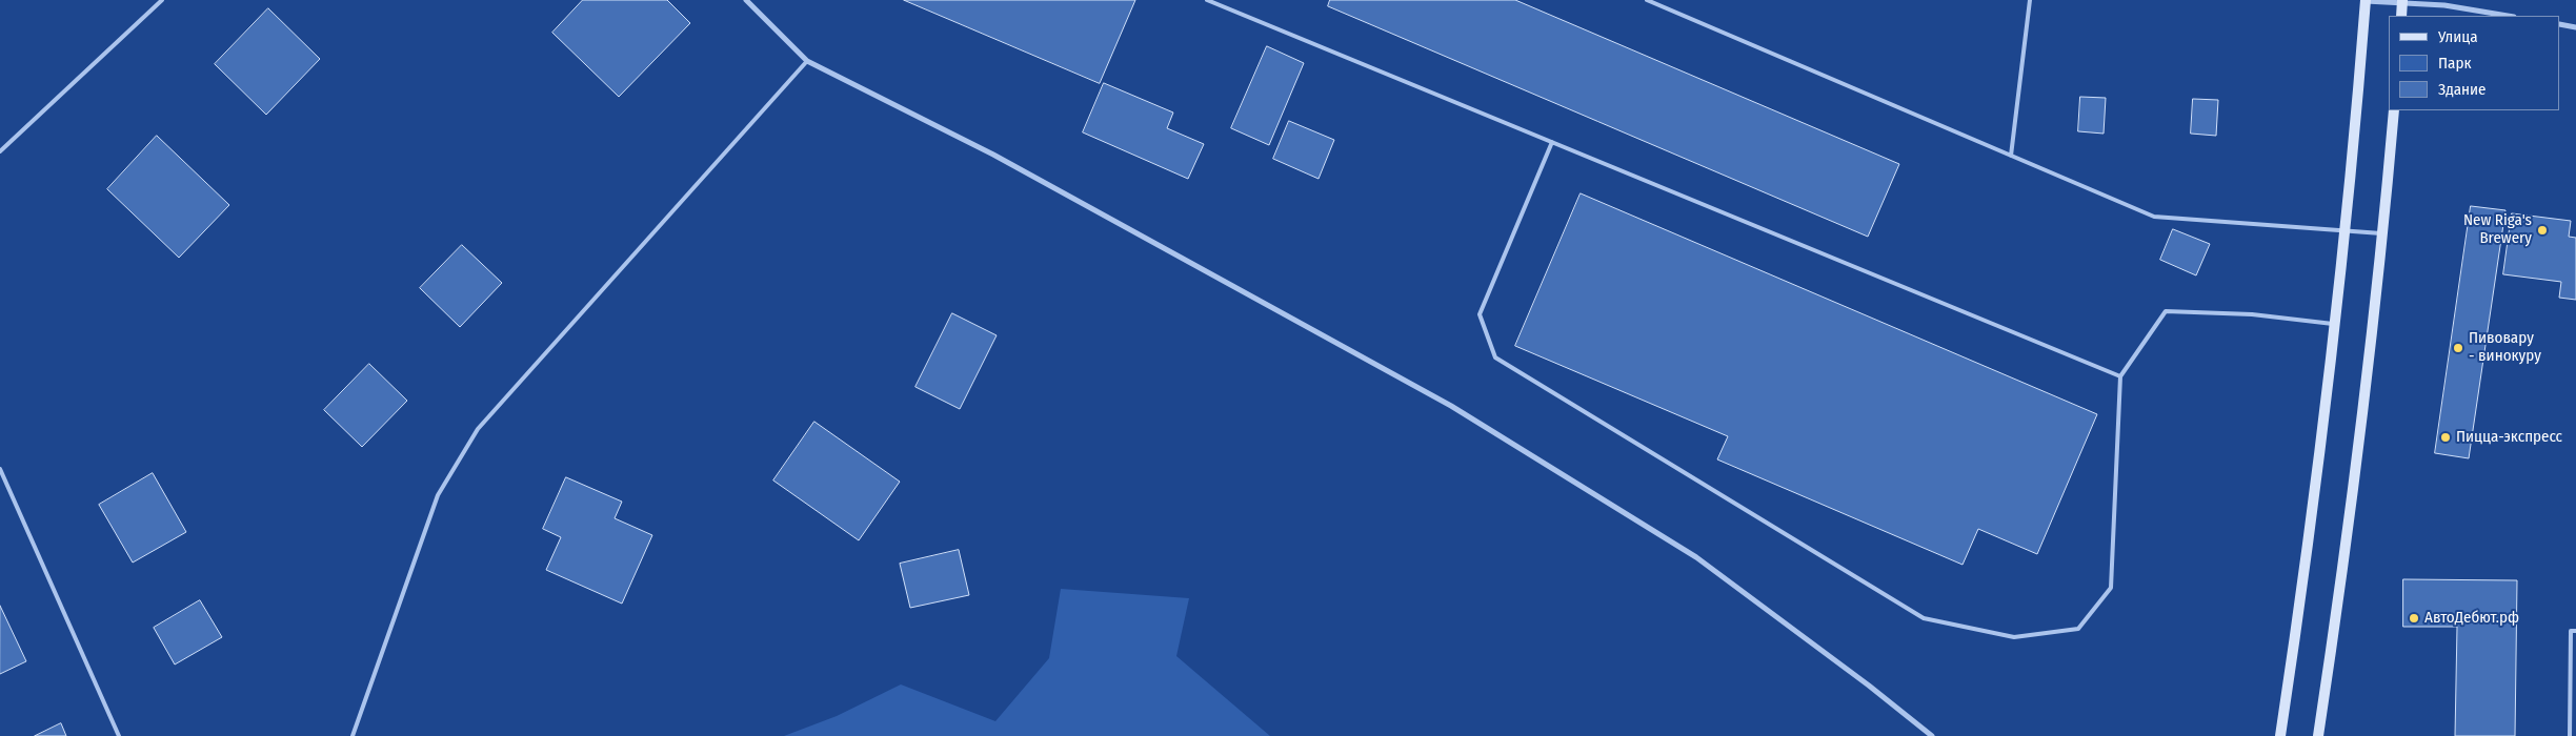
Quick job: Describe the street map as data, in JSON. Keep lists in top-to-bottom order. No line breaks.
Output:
{"places":["New Riga's Brewery","Пивовару - винокуру","Пицца-экспресс","АвтоДебют.рф"],"legend":["Улица","Парк","Здание"]}
